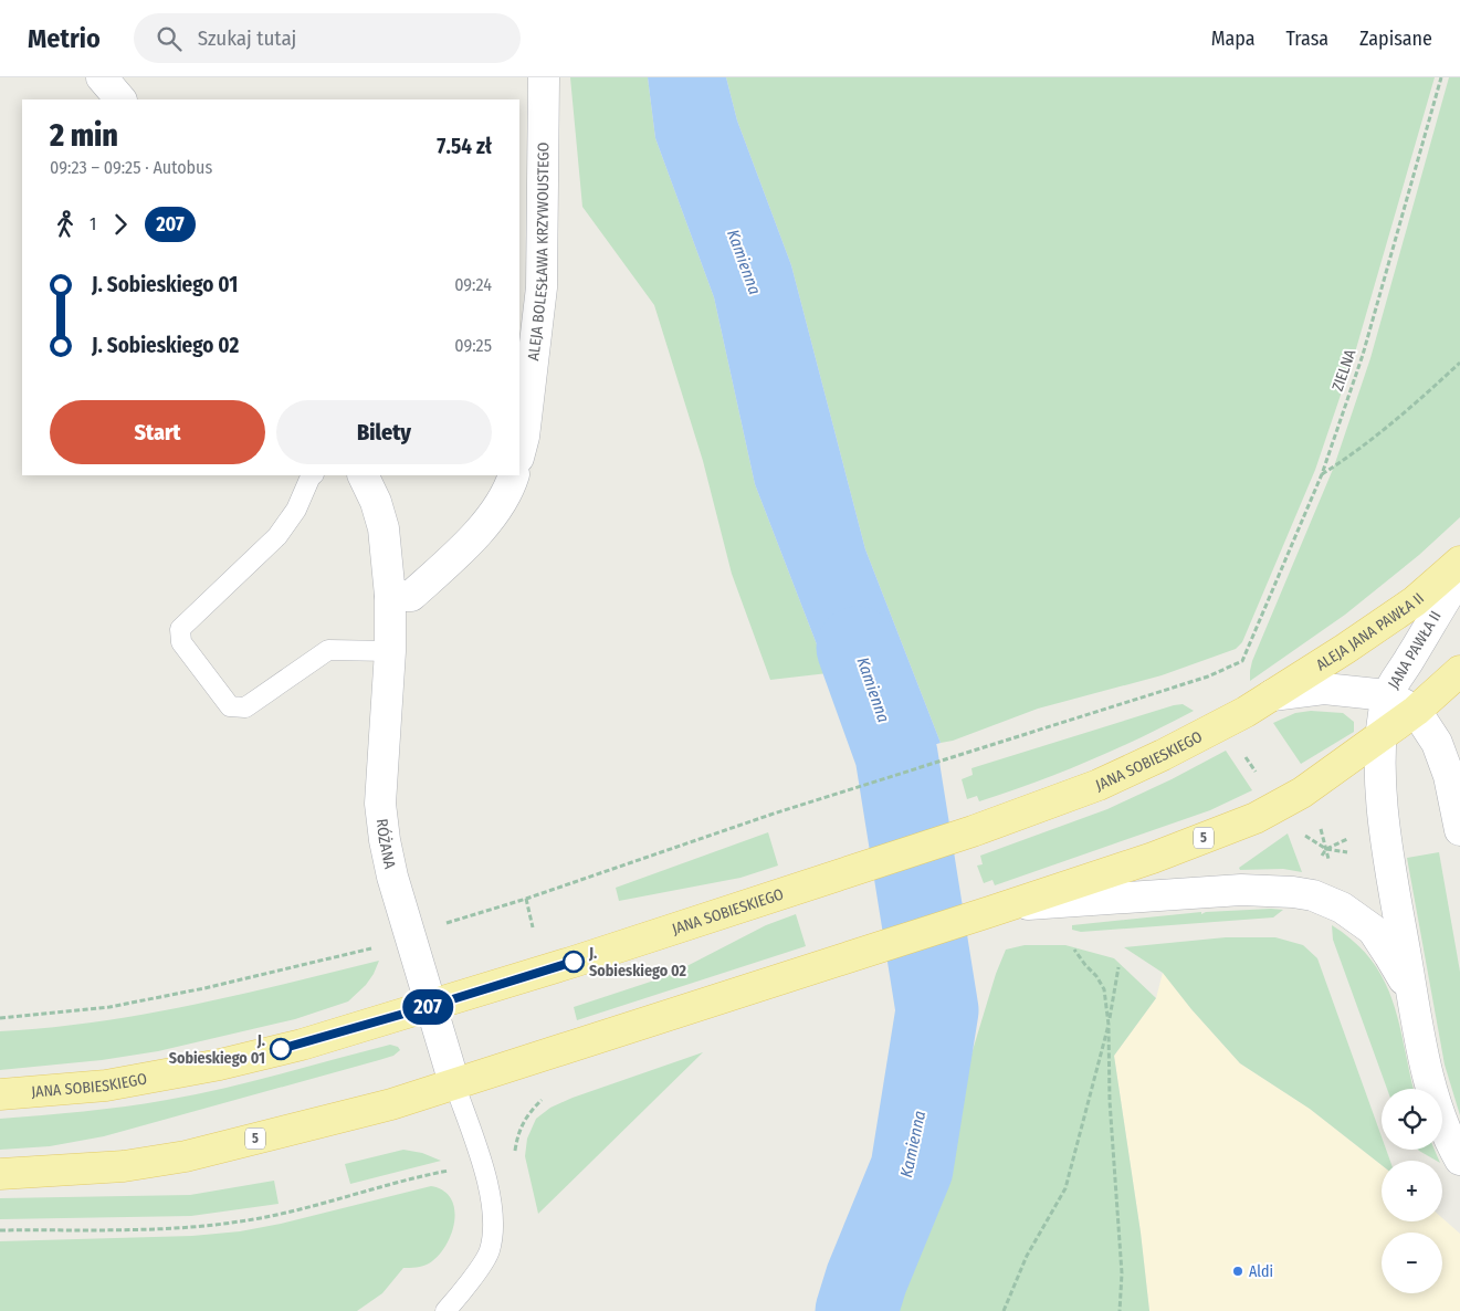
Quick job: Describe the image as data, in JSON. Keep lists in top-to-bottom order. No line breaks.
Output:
{"streets":{"main road":["ALEJA JANA PAWŁA II","JANA SOBIESKIEGO","5"],"street":["ALEJA BOLESŁAWA KRZYWOUSTEGO","JANA PAWŁA II","RÓŻANA"],"path":["ZIELNA"]},"crossings":[["ALEJA JANA PAWŁA II","JANA SOBIESKIEGO"],["JANA SOBIESKIEGO","RÓŻANA"],["5","RÓŻANA"]],"water":["Kamienna"],"places":["J. Sobieskiego 02","J. Sobieskiego 01","Aldi"],"lines":["bus line 207"],"page":{"header":"Metrio","search":"Szukaj tutaj","nav":["Mapa","Trasa","Zapisane"],"on_map":"207","heading":["2 min","09:23 – 09:25 · Autobus","7.54 zł"],"legs":["1","207"],"list":[{"name":"J. Sobieskiego 01","value":"09:24"},{"name":"J. Sobieskiego 02","value":"09:25"}],"buttons":["Start","Bilety"],"map_buttons":["+","−"]}}
